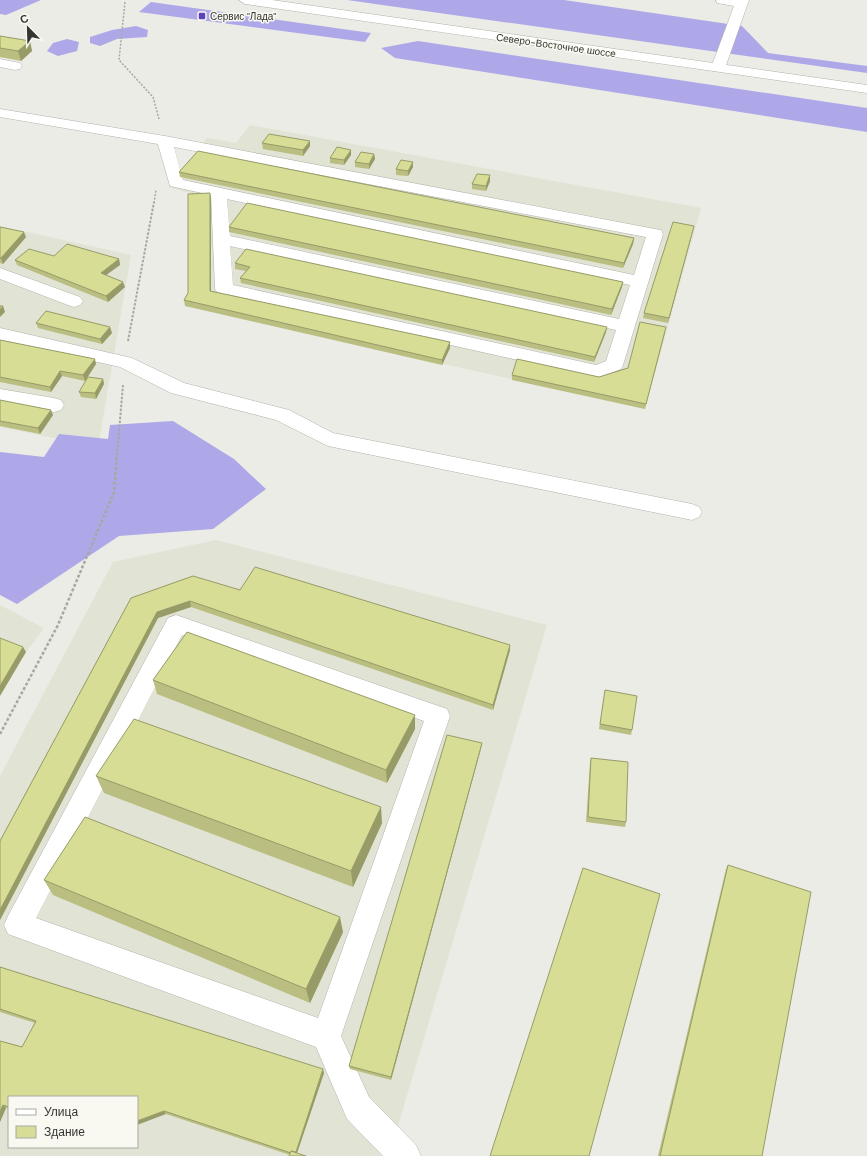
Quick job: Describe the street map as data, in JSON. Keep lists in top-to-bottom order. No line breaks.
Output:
{"streets":{"main road":["Северо-Восточное шоссе"]},"places":{"transit":["Сервис \"Лада\""]},"legend":["Улица","Здание"],"north":"top left"}
